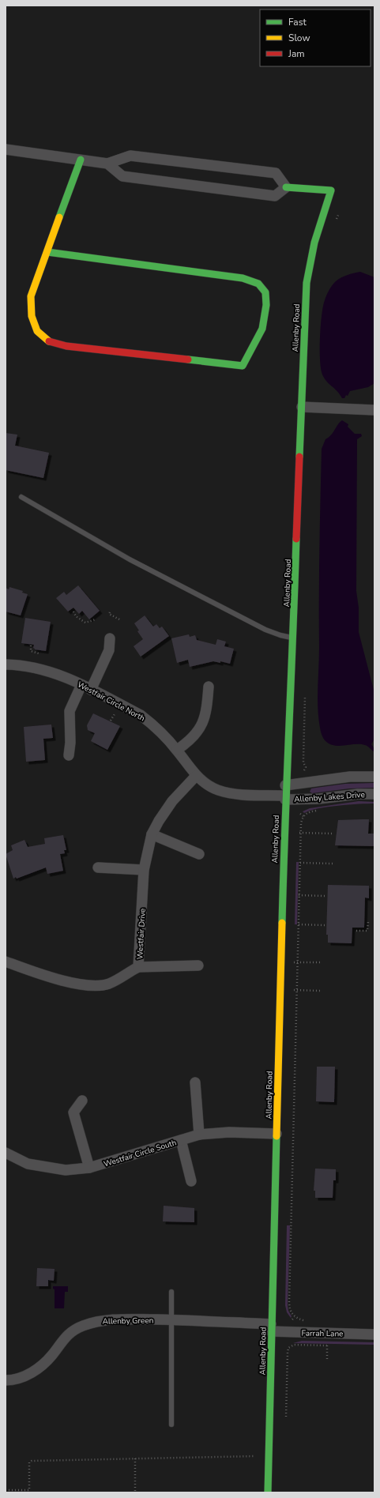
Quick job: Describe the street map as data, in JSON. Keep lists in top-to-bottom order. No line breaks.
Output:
{"streets":{"street":["Allenby Road","Westfair Circle North","Allenby Lakes Drive","Westfair Drive","Westfair Circle South","Allenby Green","Farrah Lane"]},"crossings":[["Allenby Road","Westfair Circle North"],["Allenby Road","Allenby Lakes Drive"],["Allenby Road","Westfair Circle South"],["Allenby Road","Allenby Green"],["Allenby Road","Farrah Lane"],["Westfair Circle North","Allenby Lakes Drive"],["Westfair Circle North","Westfair Drive"],["Allenby Green","Farrah Lane"]],"legend":["Fast","Slow","Jam"]}
